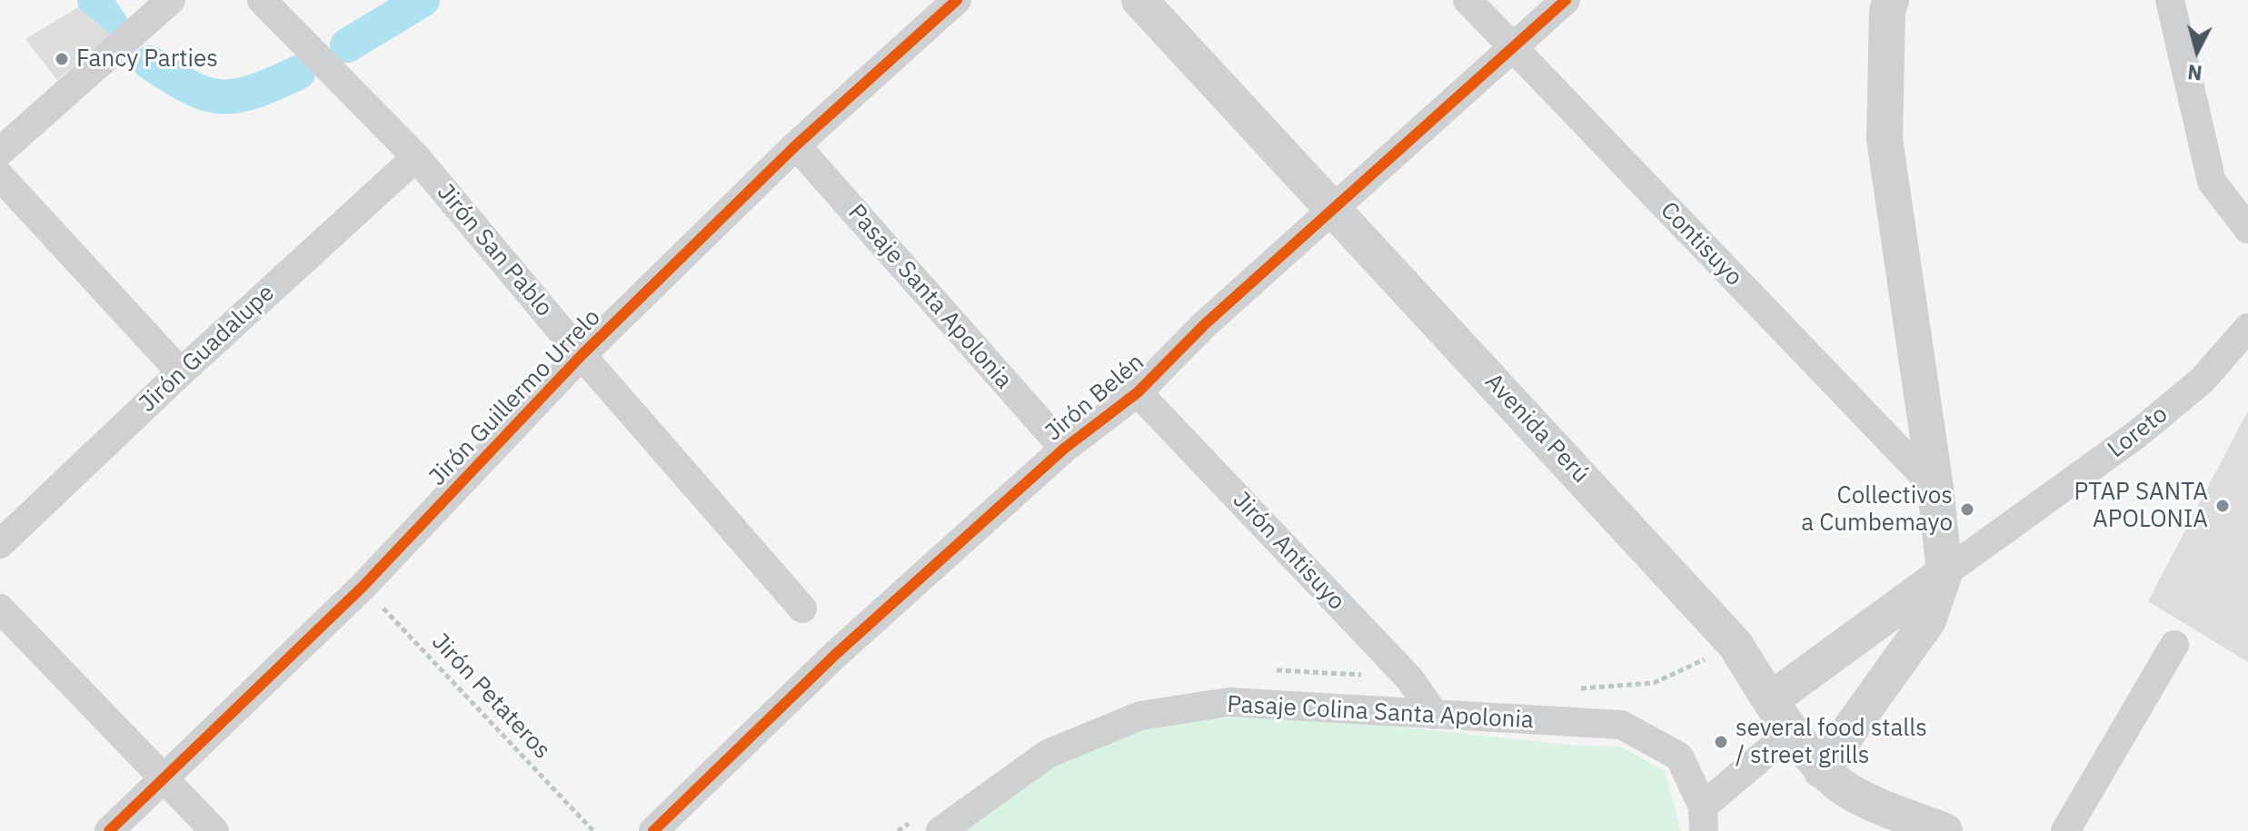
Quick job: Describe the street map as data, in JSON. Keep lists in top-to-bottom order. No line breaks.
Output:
{"streets":{"street":["Contisuyo","Jirón San Pablo","Pasaje Santa Apolonia","Jirón Guadalupe","Jirón Guillermo Urrelo","Jirón Belén","Avenida Perú","Loreto","Jirón Antisuyo","Pasaje Colina Santa Apolonia"],"path":["Jirón Petateros"]},"crossings":[["Contisuyo","Jirón Belén"],["Jirón San Pablo","Jirón Guadalupe"],["Jirón San Pablo","Jirón Guillermo Urrelo"],["Pasaje Santa Apolonia","Jirón Guillermo Urrelo"],["Pasaje Santa Apolonia","Jirón Belén"],["Jirón Guillermo Urrelo","Jirón Petateros"],["Jirón Belén","Avenida Perú"],["Jirón Belén","Jirón Antisuyo"],["Jirón Antisuyo","Pasaje Colina Santa Apolonia"]],"places":["Fancy Parties","PTAP SANTA APOLONIA","Collectivos a Cumbemayo","several food stalls / street grills"],"north":"bottom"}
